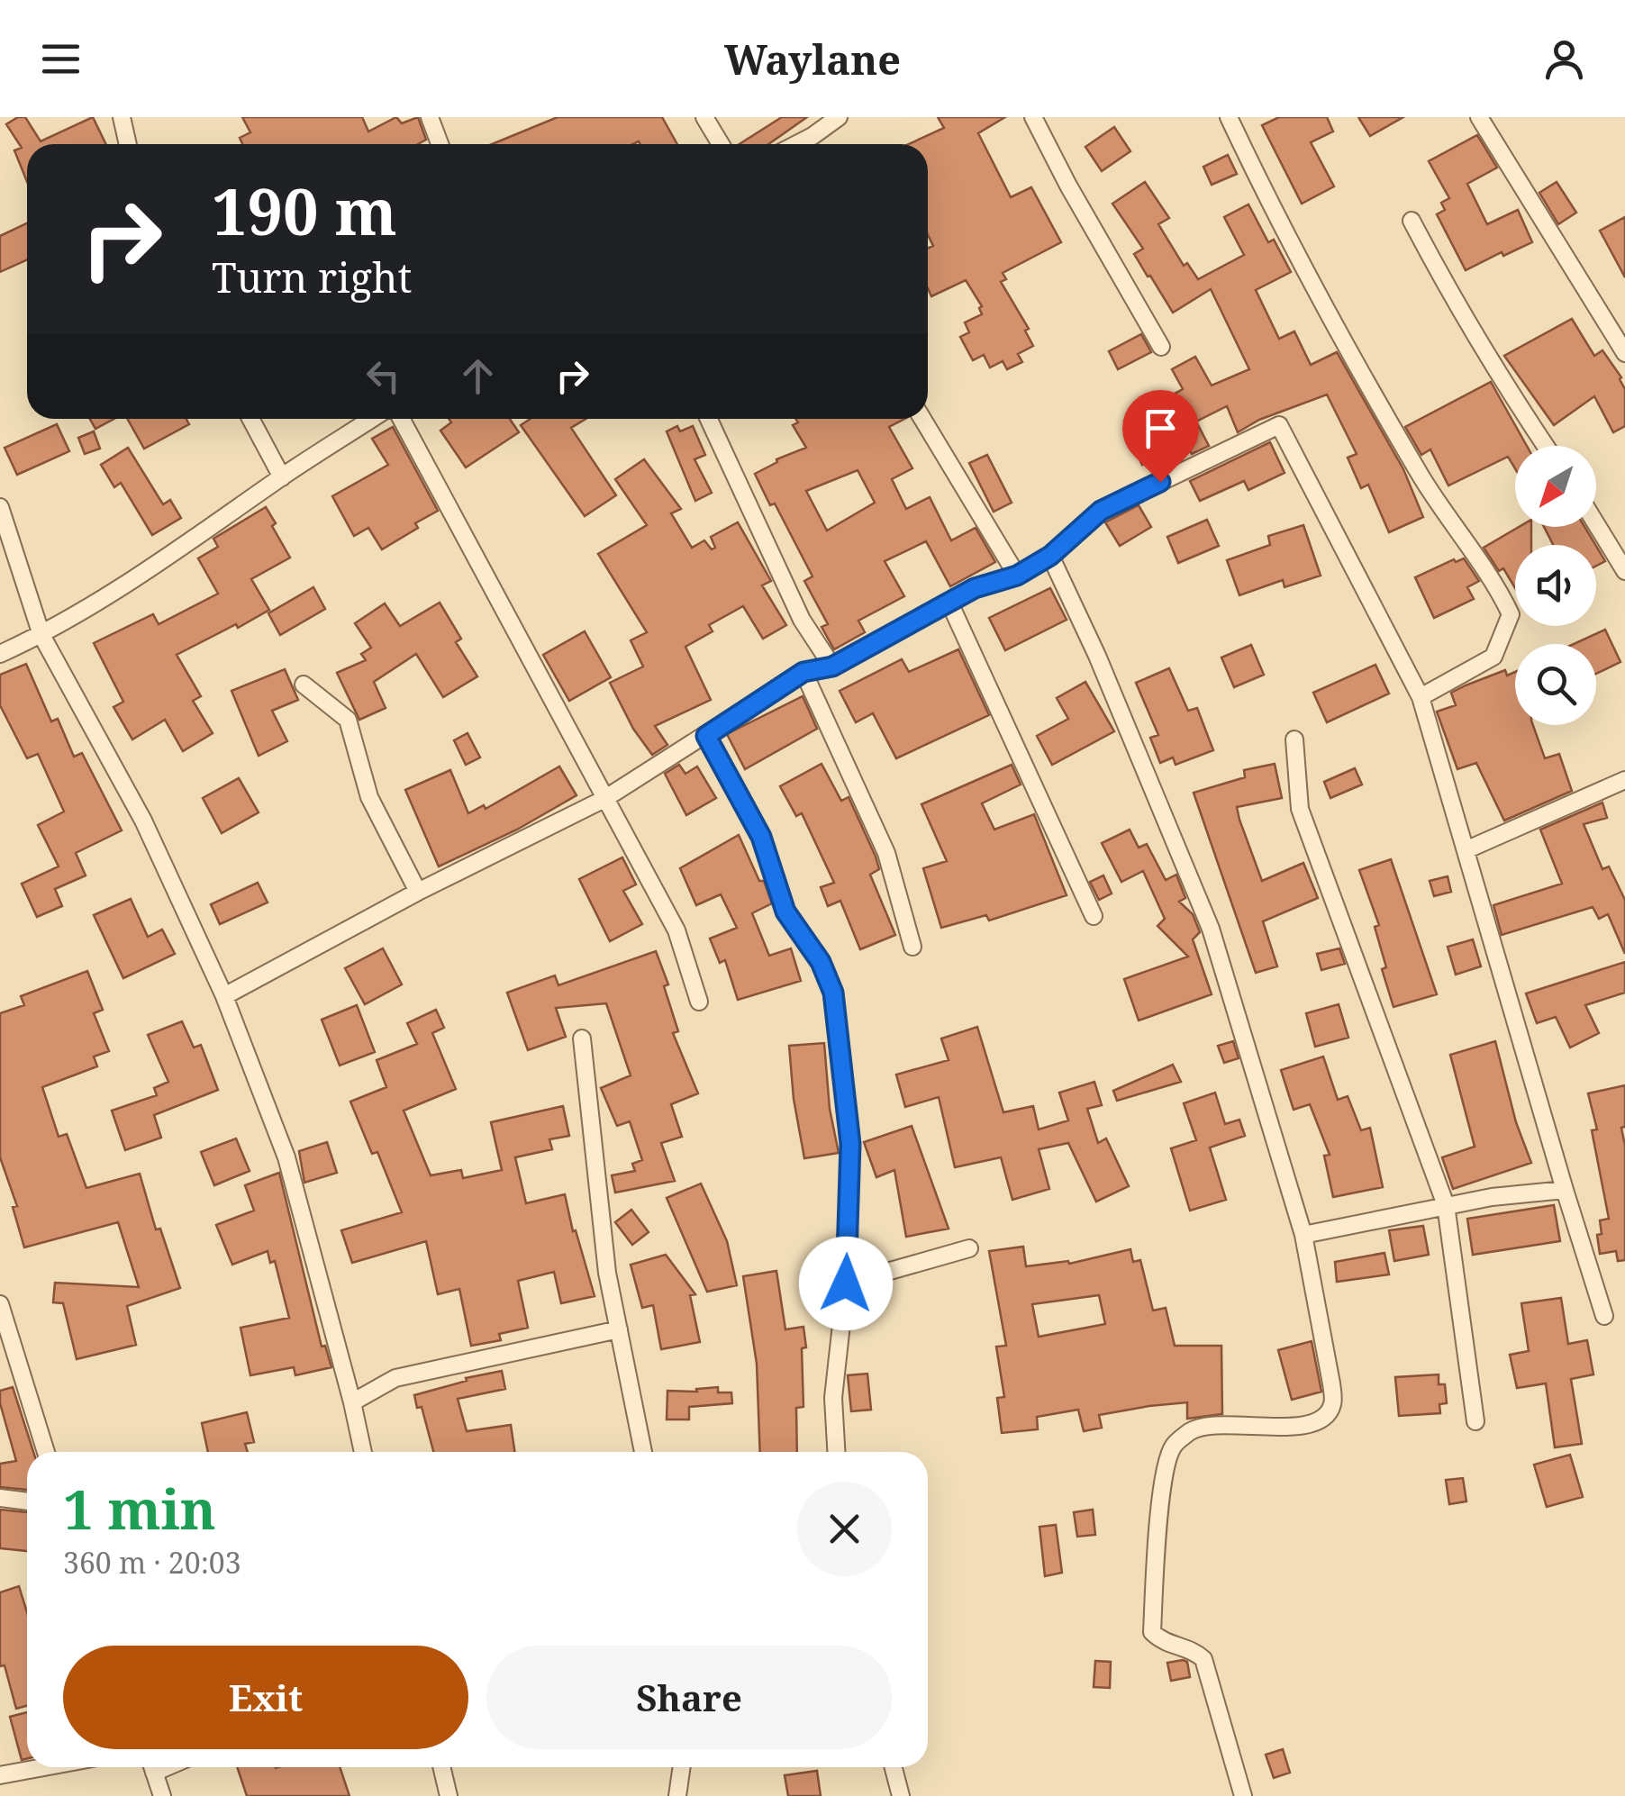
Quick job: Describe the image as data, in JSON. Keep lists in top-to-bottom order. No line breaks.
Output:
{"north":"bottom left","page":{"header":"Waylane","turn":["190 m","Turn right"],"heading":["1 min","360 m · 20:03"],"buttons":["Exit","Share"]}}
